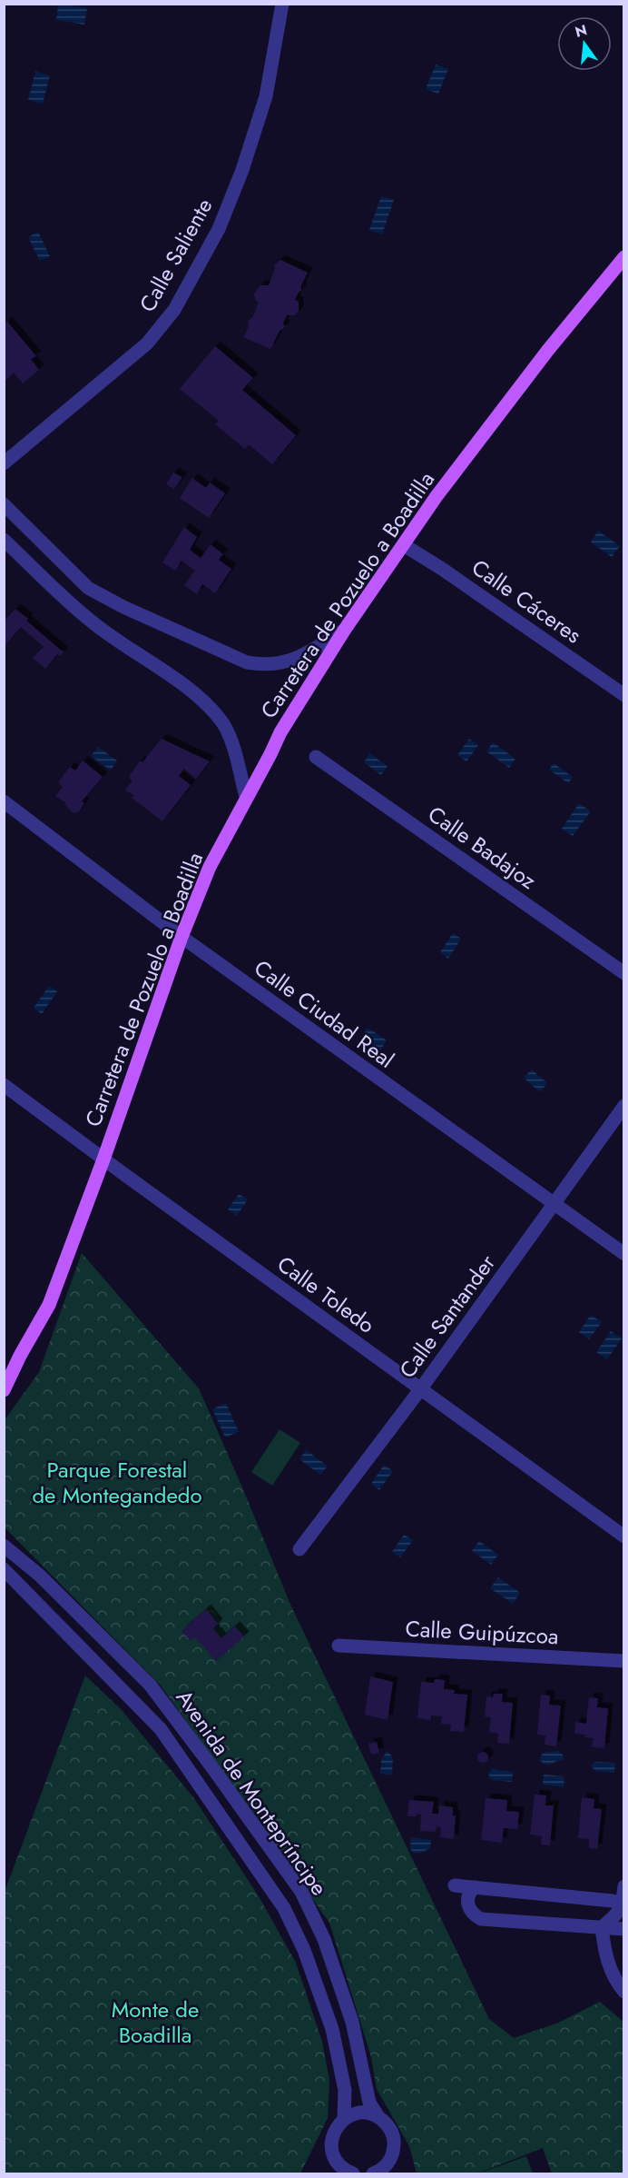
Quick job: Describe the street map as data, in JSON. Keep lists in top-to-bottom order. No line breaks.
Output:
{"streets":{"main road":["Carretera de Pozuelo a Boadilla"],"street":["Calle Saliente","Calle Cáceres","Calle Badajoz","Calle Ciudad Real","Calle Toledo","Calle Santander","Calle Guipúzcoa","Avenida de Montepríncipe"]},"crossings":[["Carretera de Pozuelo a Boadilla","Calle Cáceres"],["Carretera de Pozuelo a Boadilla","Calle Ciudad Real"],["Carretera de Pozuelo a Boadilla","Calle Toledo"],["Calle Ciudad Real","Calle Santander"],["Calle Toledo","Calle Santander"]],"parks":["Parque Forestal de Montegandedo","Monte de Boadilla"],"north":"top"}
